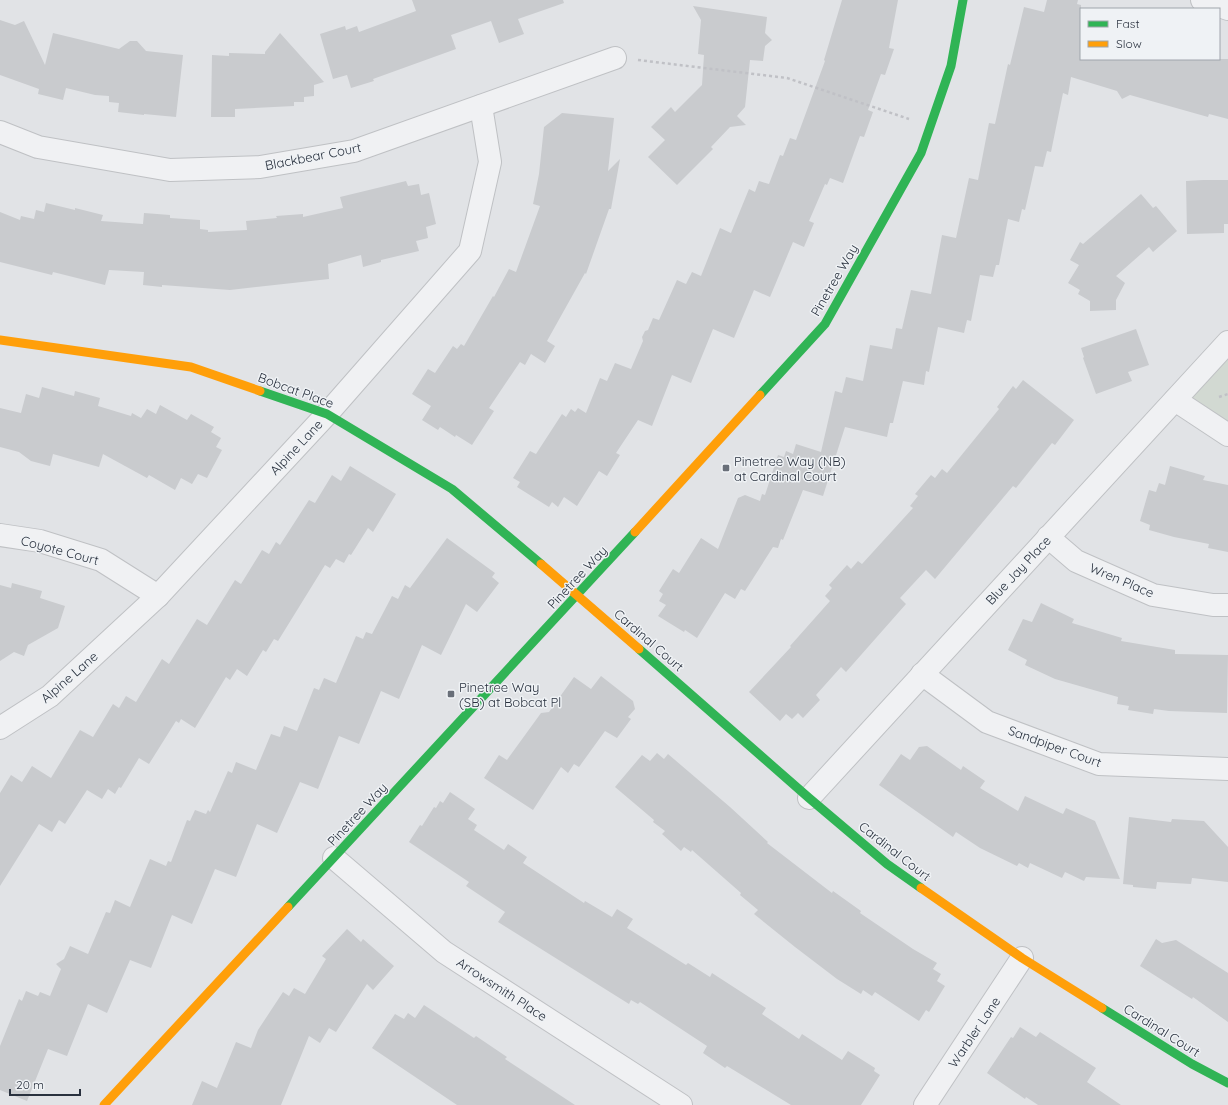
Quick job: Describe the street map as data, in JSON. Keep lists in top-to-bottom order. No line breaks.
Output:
{"streets":{"street":["Blackbear Court","Pinetree Way","Bobcat Place","Alpine Lane","Coyote Court","Blue Jay Place","Wren Place","Cardinal Court","Sandpiper Court","Arrowsmith Place","Warbler Lane"]},"crossings":[["Blackbear Court","Alpine Lane"],["Pinetree Way","Bobcat Place"],["Pinetree Way","Cardinal Court"],["Pinetree Way","Arrowsmith Place"],["Bobcat Place","Alpine Lane"],["Bobcat Place","Cardinal Court"],["Alpine Lane","Coyote Court"],["Blue Jay Place","Wren Place"],["Blue Jay Place","Cardinal Court"],["Blue Jay Place","Sandpiper Court"],["Cardinal Court","Warbler Lane"]],"places":{"transit":["Pinetree Way (NB) at Cardinal Court","Pinetree Way (SB) at Bobcat Pl"]},"legend":["Fast","Slow"],"scale_bar":"20 m"}
